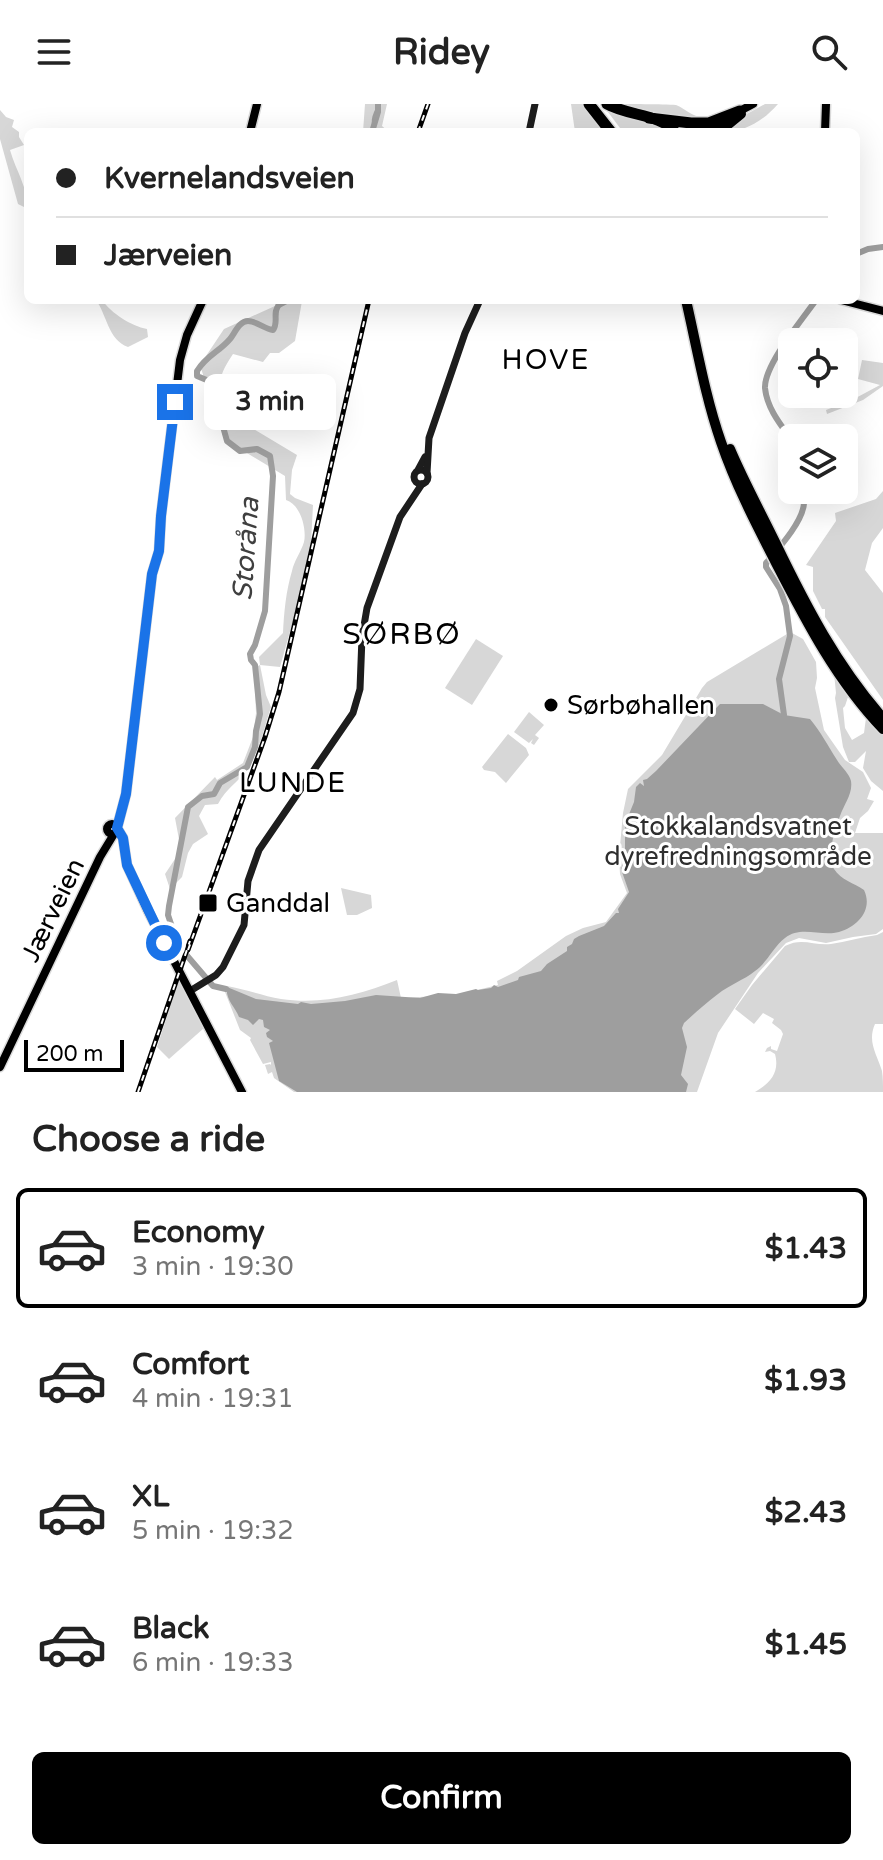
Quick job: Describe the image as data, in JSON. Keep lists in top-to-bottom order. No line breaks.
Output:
{"streets":{"main road":["Jærveien"]},"districts":["HOVE","SØRBØ","LUNDE"],"water":["Storåna"],"parks":["Stokkalandsvatnet dyrefredningsområde"],"places":{"other":["Sørbøhallen"],"transit":["Ganddal"]},"scale_bar":"200 m","page":{"header":"Ridey","banner":["Kvernelandsveien","Jærveien"],"bubble":"3 min","scale":"200 m","heading":"Choose a ride","list":[{"name":"Economy","note":"3 min · 19:30","value":"$1.43"},{"name":"Comfort","note":"4 min · 19:31","value":"$1.93"},{"name":"XL","note":"5 min · 19:32","value":"$2.43"},{"name":"Black","note":"6 min · 19:33","value":"$1.45"}],"buttons":"Confirm"}}
